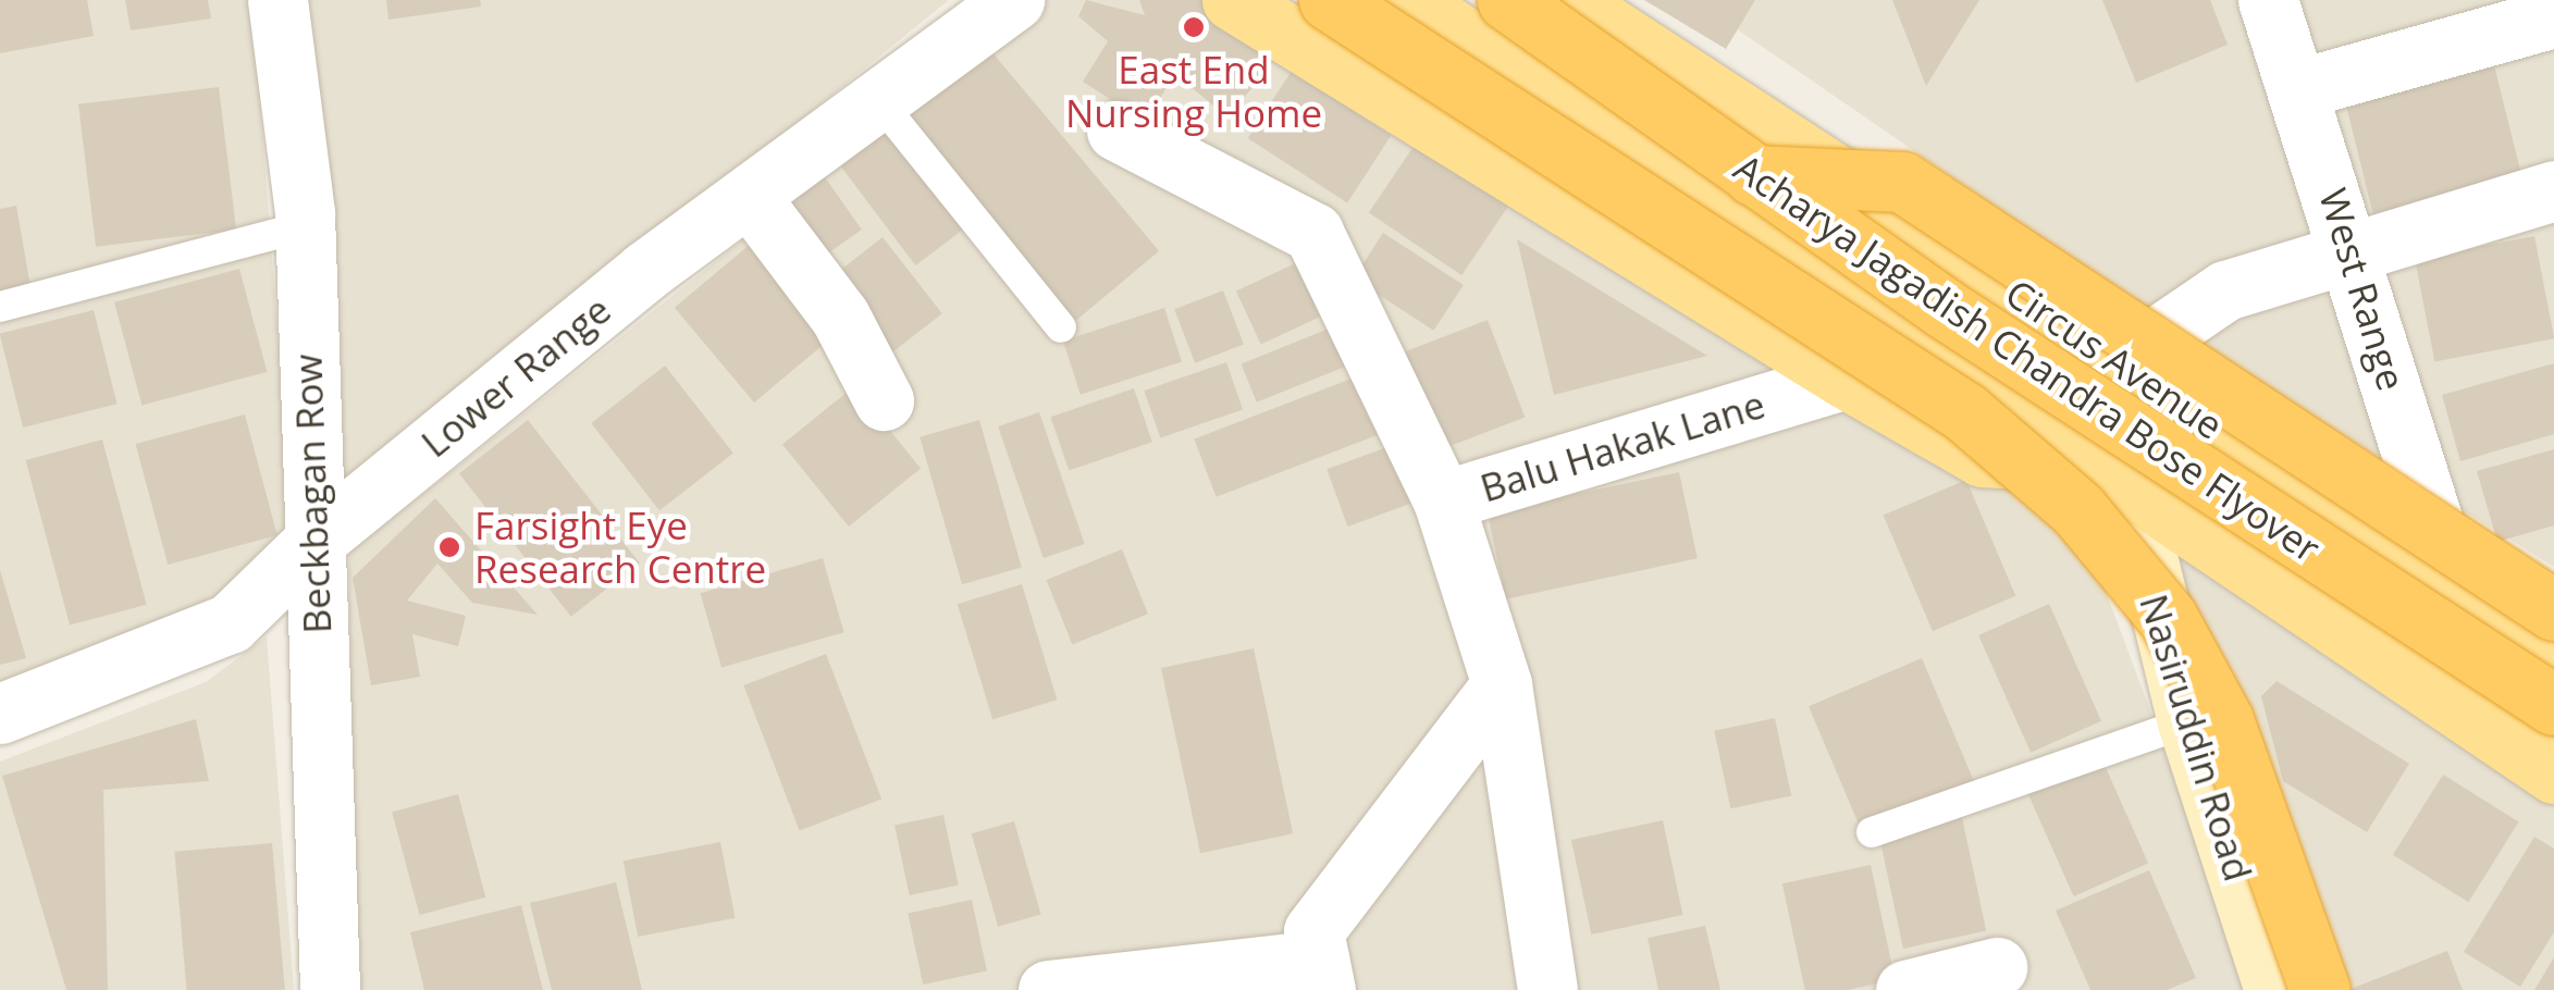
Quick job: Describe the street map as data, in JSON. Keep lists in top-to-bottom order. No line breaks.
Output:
{"streets":{"highway":["Acharya Jagadish Chandra Bose Flyover"],"main road":["Circus Avenue","Nasiruddin Road"],"street":["West Range","Lower Range","Balu Hakak Lane","Beckbagan Row"]},"crossings":[["West Range","Circus Avenue"],["Acharya Jagadish Chandra Bose Flyover","Nasiruddin Road"],["Circus Avenue","Nasiruddin Road"],["Lower Range","Beckbagan Row"]],"places":["East End Nursing Home","Farsight Eye Research Centre"]}
